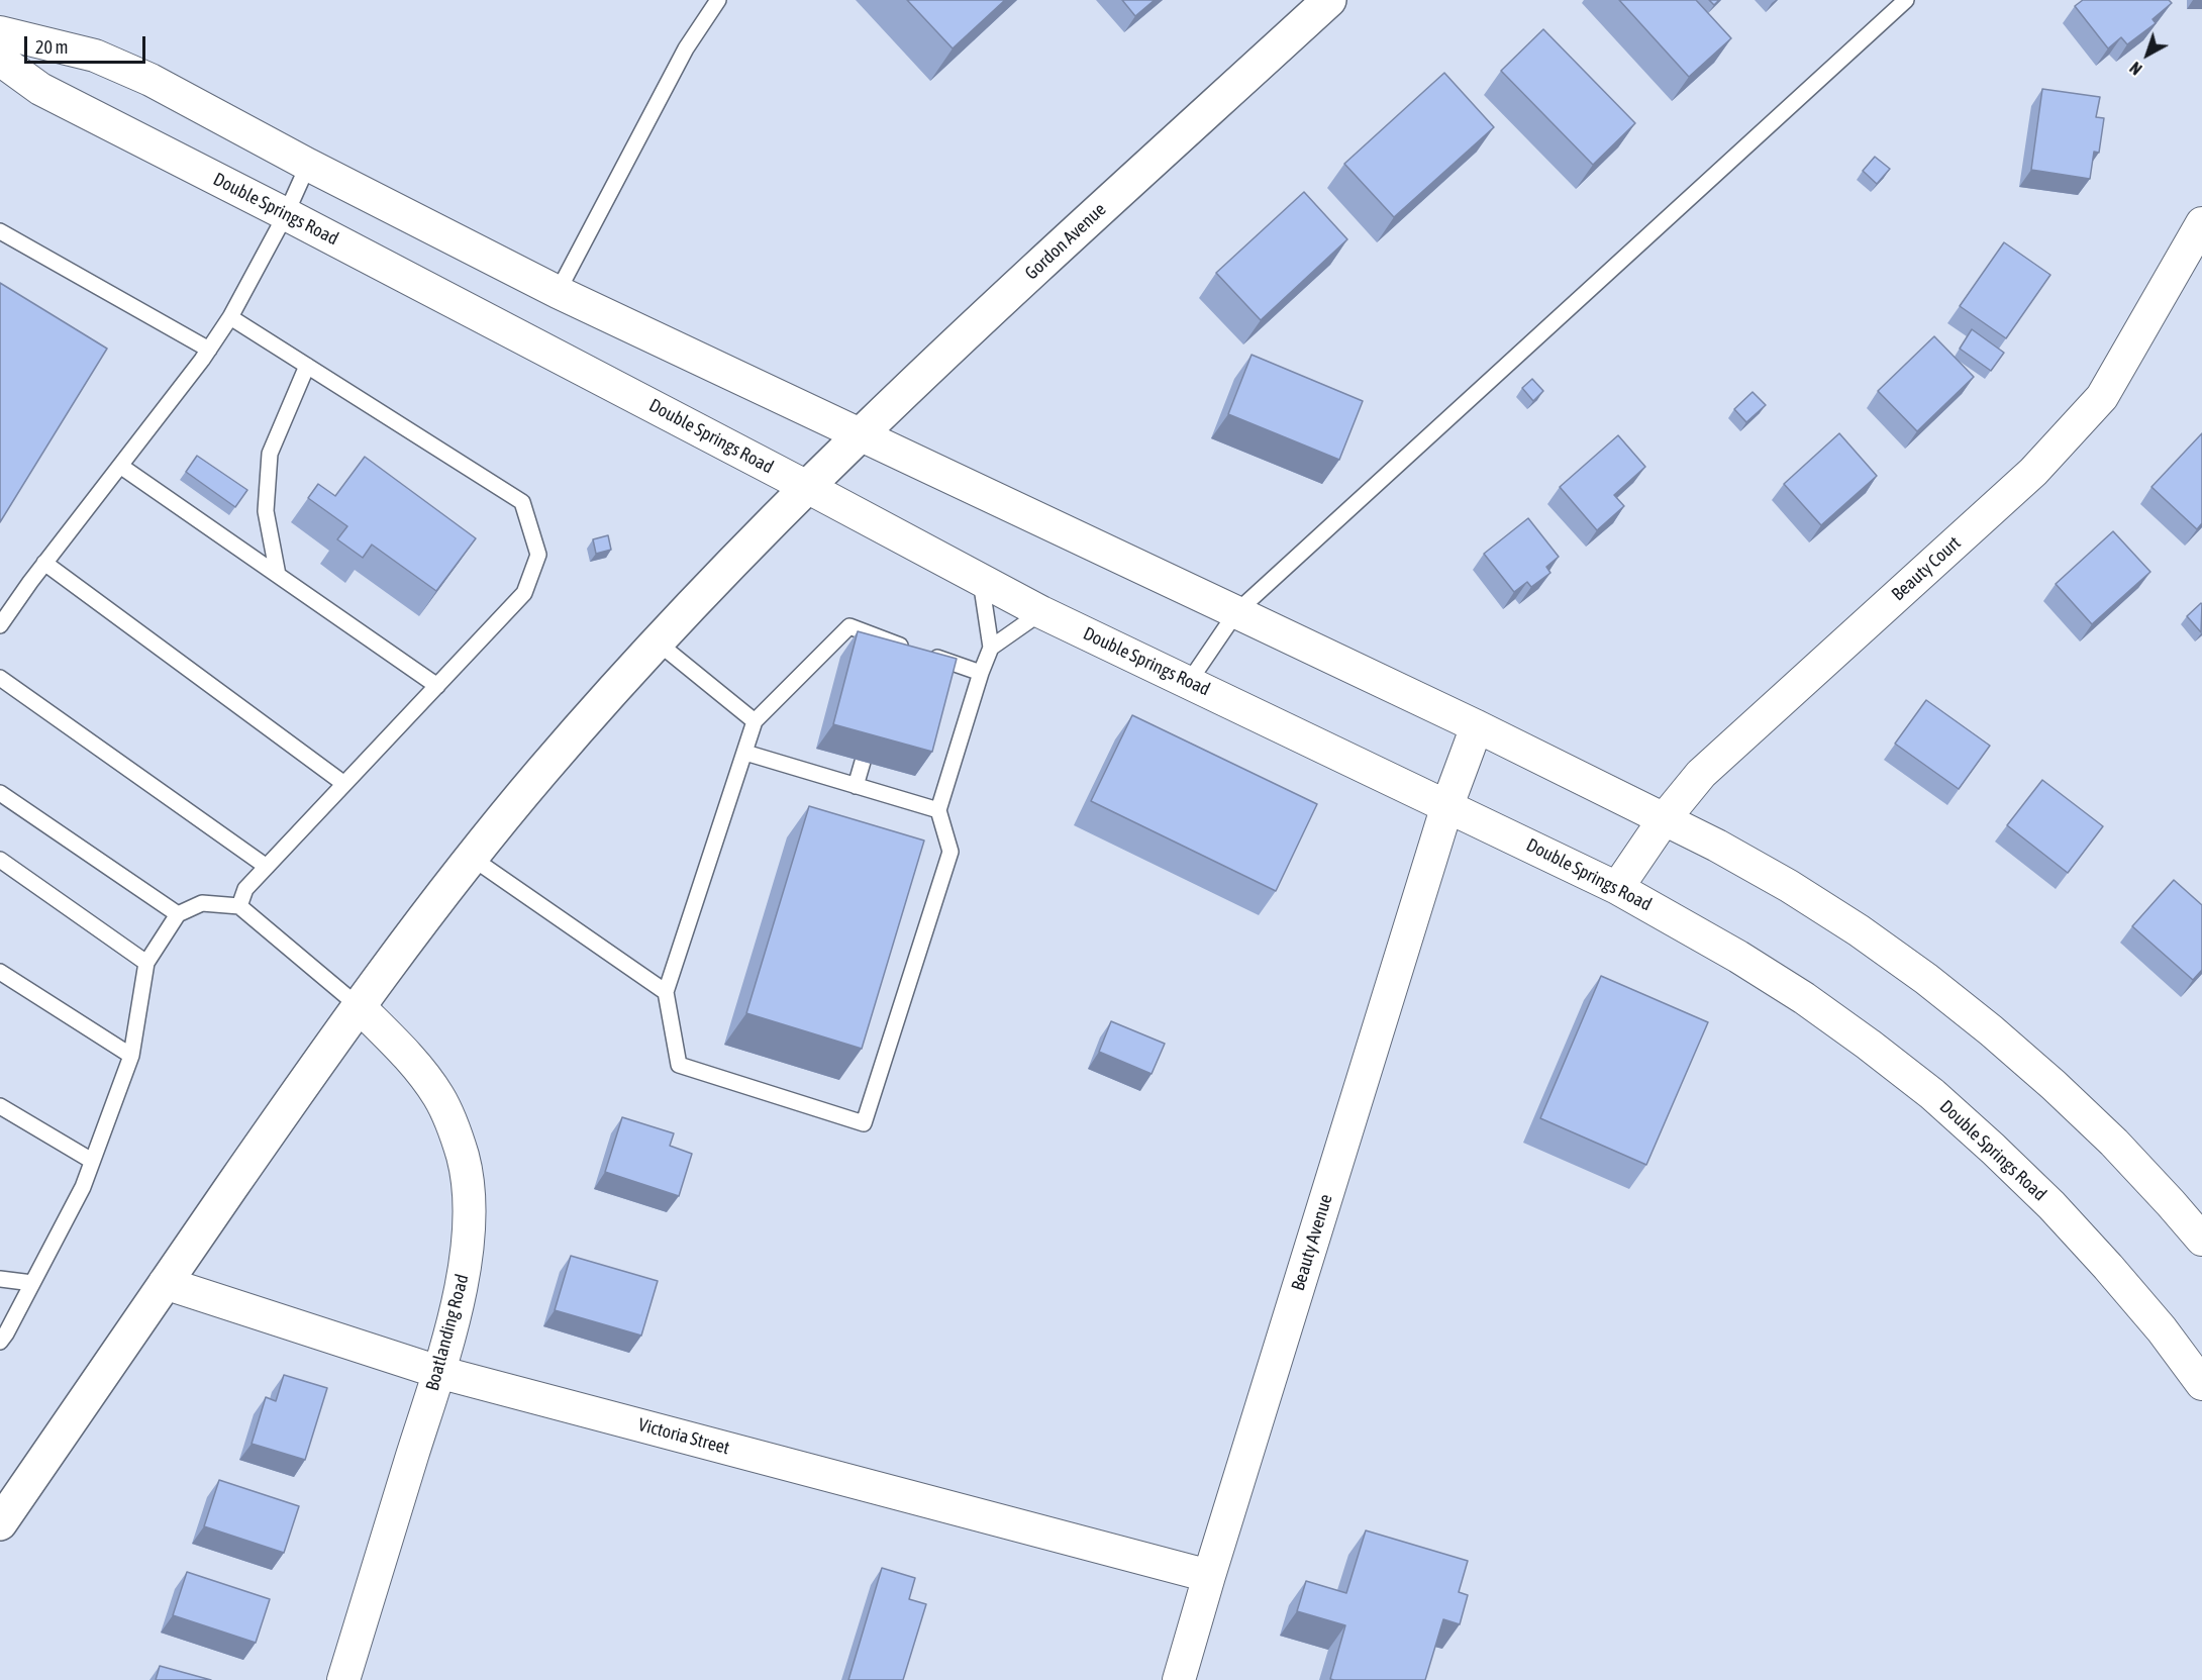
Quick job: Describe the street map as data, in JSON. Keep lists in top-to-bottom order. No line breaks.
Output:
{"streets":{"main road":["Gordon Avenue"],"street":["Double Springs Road","Beauty Court","Beauty Avenue","Boatlanding Road","Victoria Street"]},"crossings":[["Double Springs Road","Gordon Avenue"],["Double Springs Road","Beauty Court"],["Double Springs Road","Beauty Avenue"],["Gordon Avenue","Boatlanding Road"],["Gordon Avenue","Victoria Street"],["Beauty Avenue","Victoria Street"],["Boatlanding Road","Victoria Street"]],"scale_bar":"20 m","north":"bottom left"}
